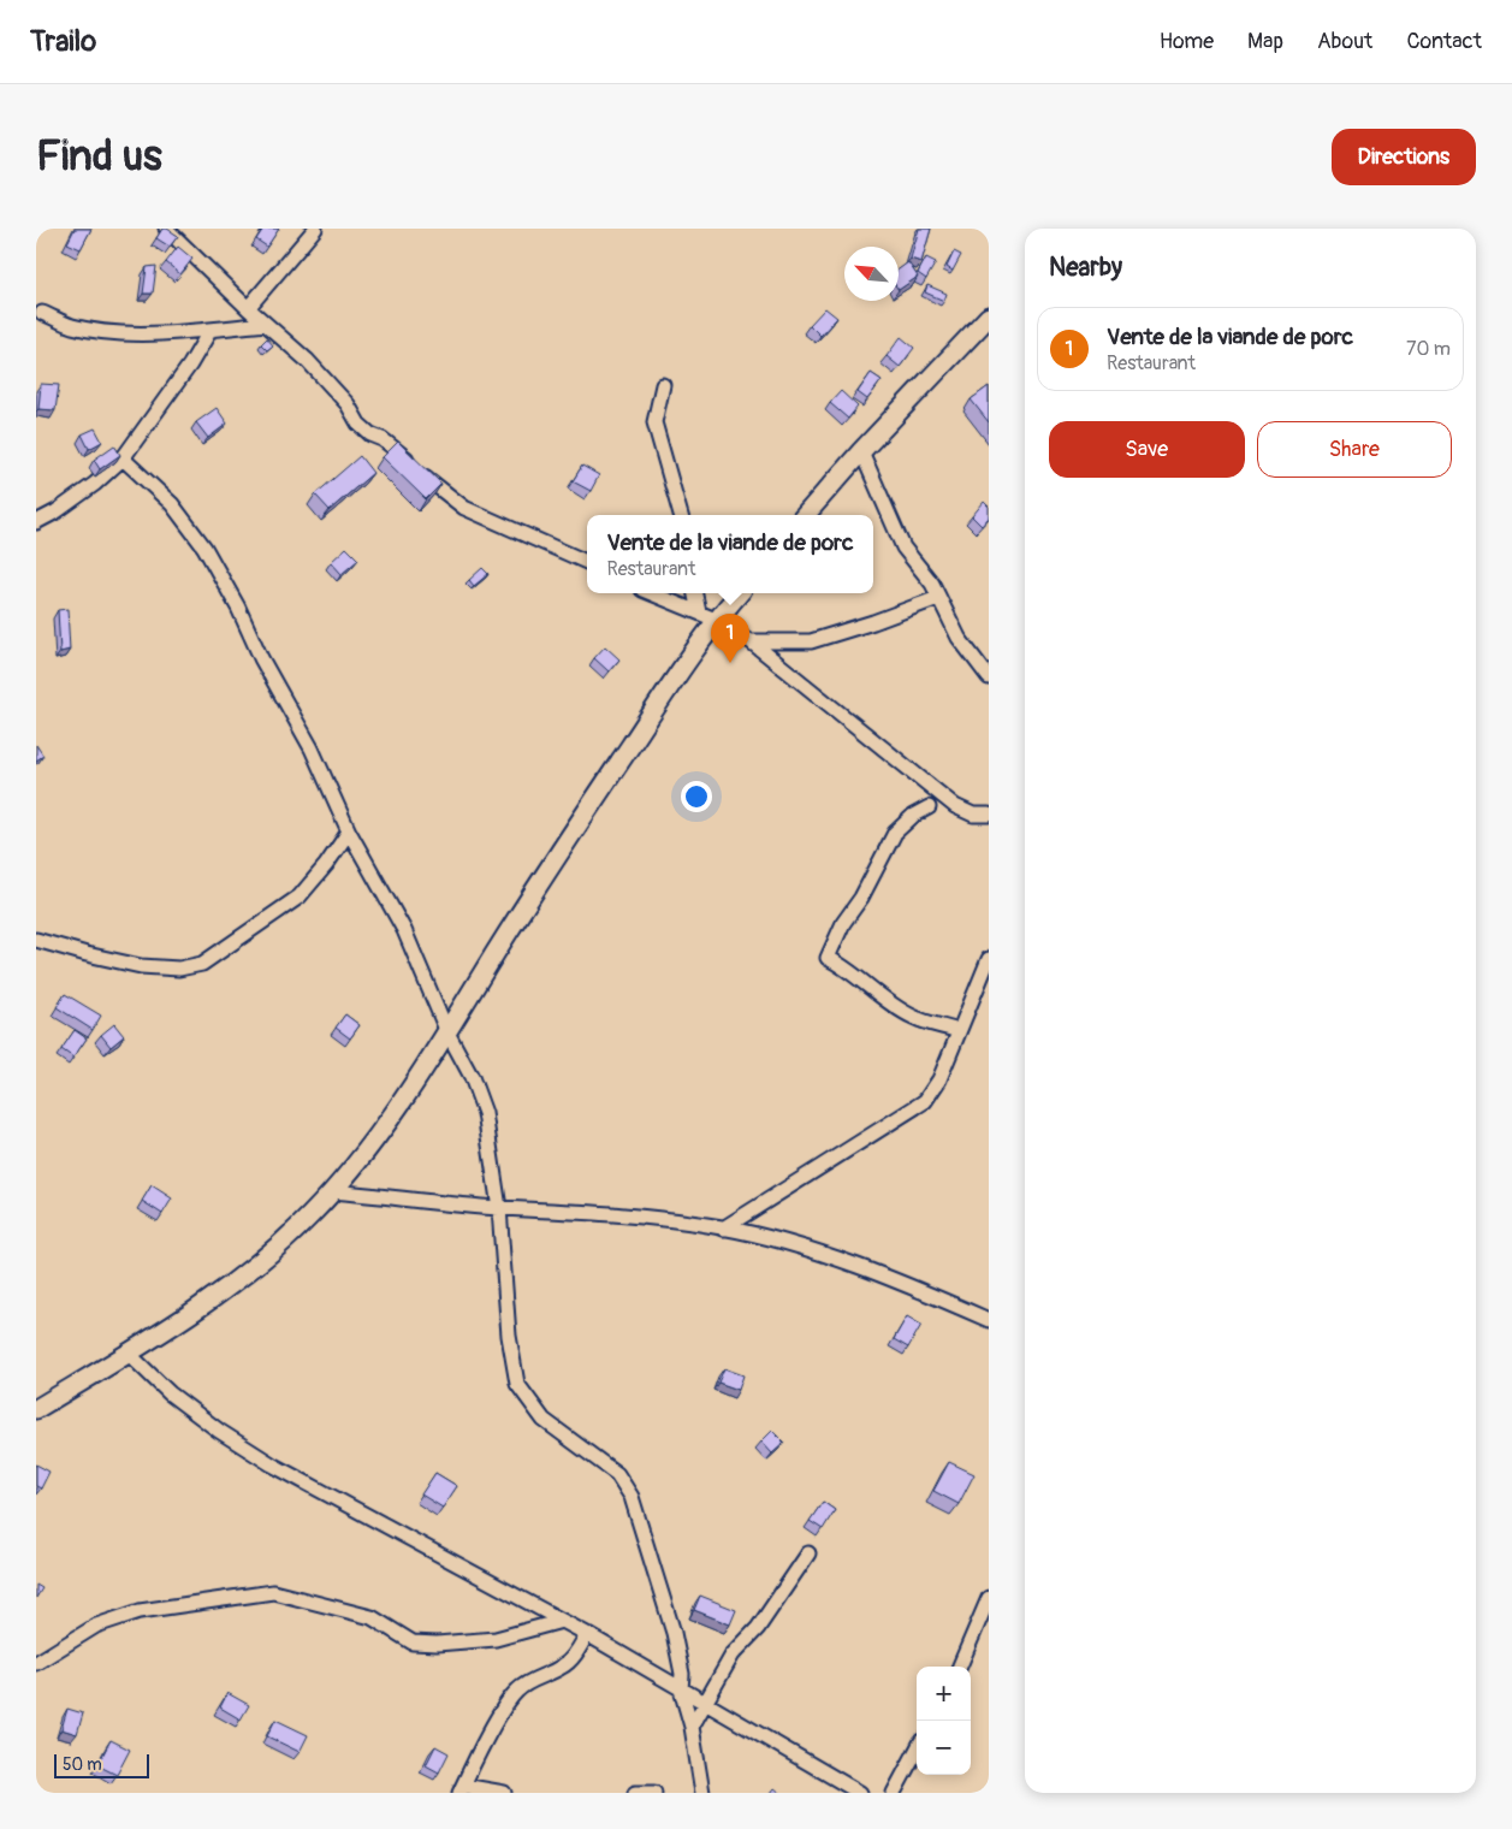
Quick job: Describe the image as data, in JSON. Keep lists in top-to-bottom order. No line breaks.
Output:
{"scale_bar":"50 m","north":"top left","page":{"header":"Trailo","nav":["Home","Map","About","Contact"],"buttons":["Directions",["Save","Share"]],"title":"Find us","heading":"Nearby","list":[{"mark":"1","name":"Vente de la viande de porc","note":"Restaurant","value":"70 m"}],"popup":["Vente de la viande de porc","Restaurant"],"pins":"1","map_buttons":["+","−"],"scale":"50 m"}}
